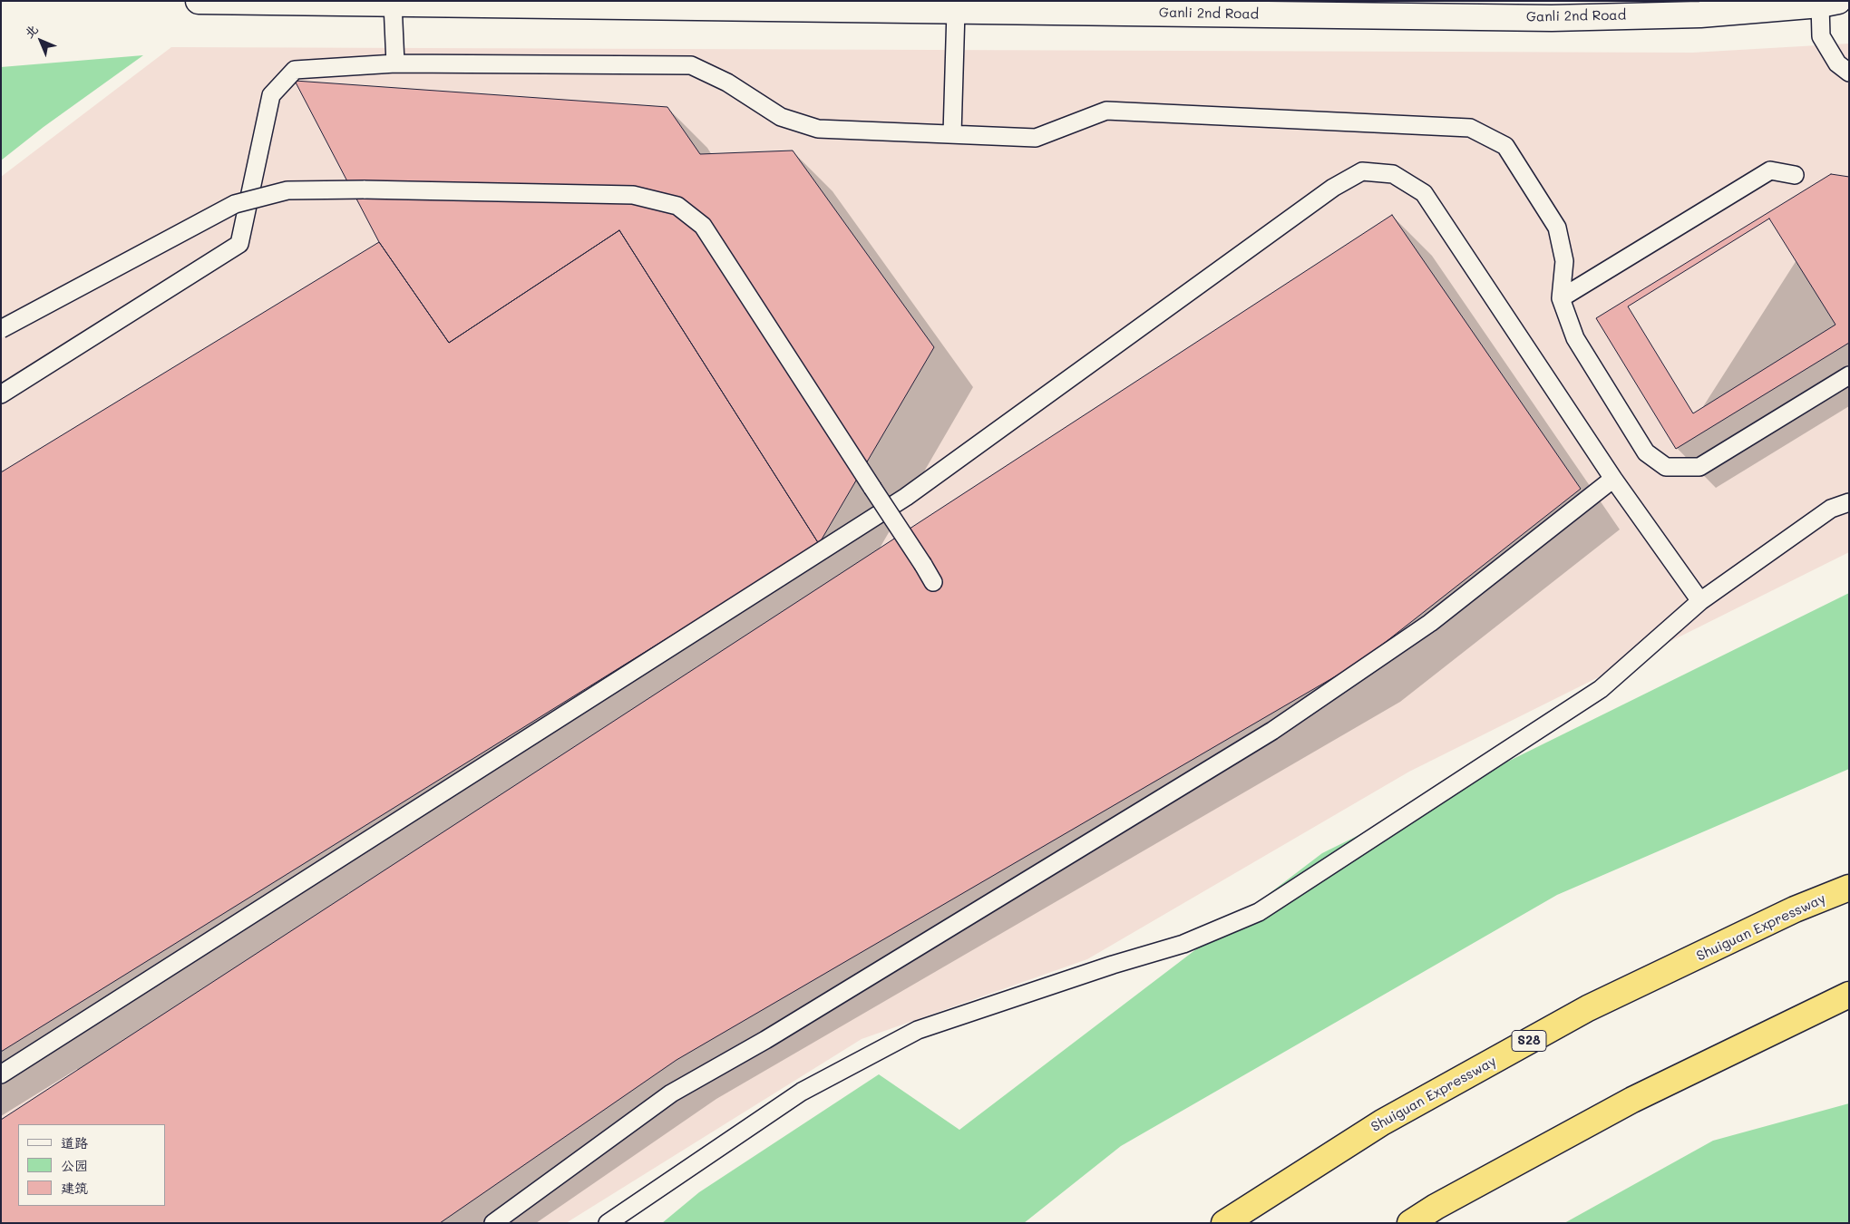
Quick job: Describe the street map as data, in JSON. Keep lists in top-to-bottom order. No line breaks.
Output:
{"streets":{"highway":["Shuiguan Expressway","S28"],"main road":["Ganli 2nd Road"]},"legend":["道路","公园","建筑"],"north":"top left"}
